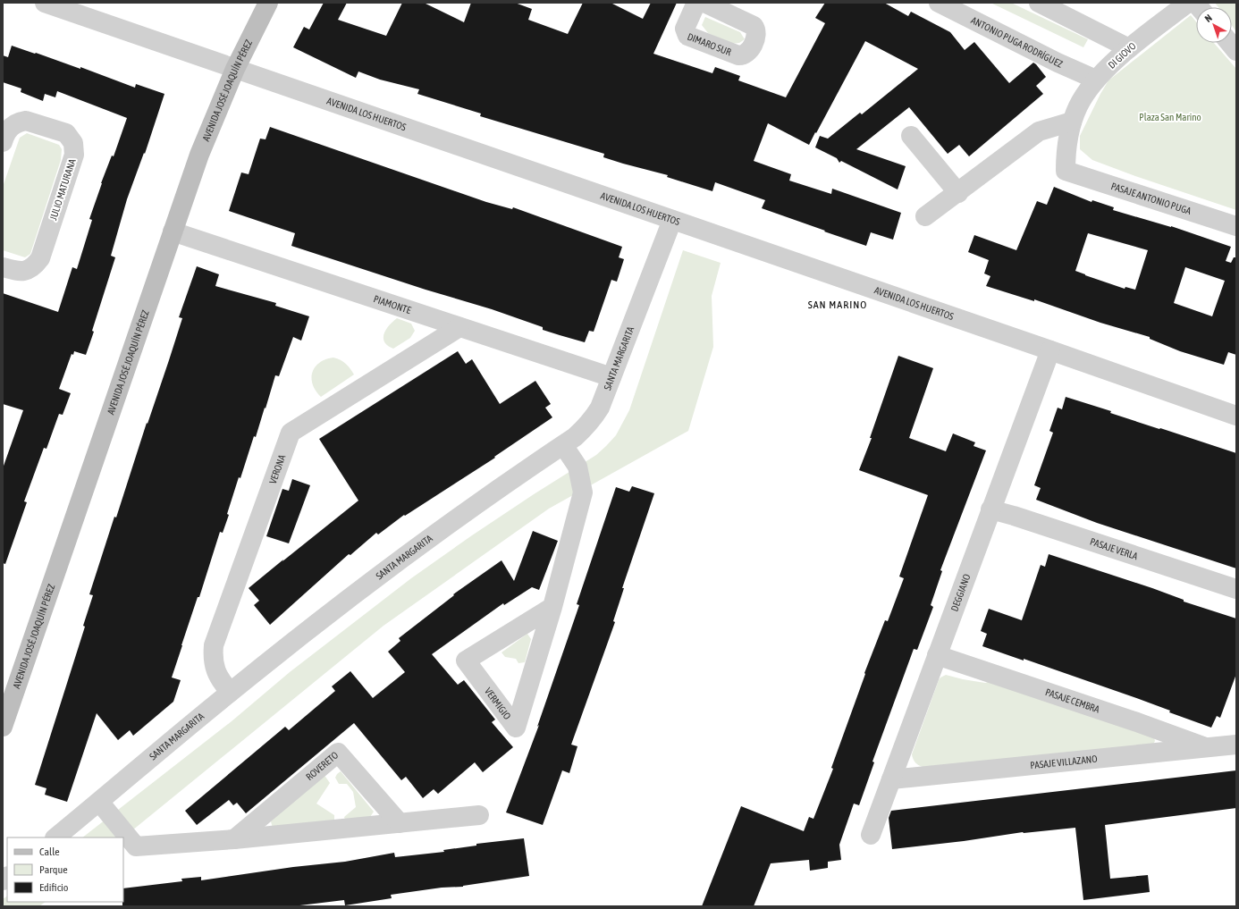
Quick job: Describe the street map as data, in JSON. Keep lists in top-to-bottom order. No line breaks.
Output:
{"streets":{"main road":["AVENIDA JOSÉ JOAQUÍN PÉREZ"],"street":["ANTONIO PUGA RODRÍGUEZ","DIMARO SUR","DI GIOVO","AVENIDA LOS HUERTOS","JULIO MATURANA","PASAJE ANTONIO PUGA","PIAMONTE","SANTA MARGARITA","VERONA","PASAJE VERLA","DEGGIANO","PASAJE CEMBRA","VERMIGIO","PASAJE VILLAZANO","ROVERETO"]},"crossings":[["ANTONIO PUGA RODRÍGUEZ","DI GIOVO"],["DI GIOVO","PASAJE ANTONIO PUGA"],["AVENIDA JOSÉ JOAQUÍN PÉREZ","AVENIDA LOS HUERTOS"],["AVENIDA JOSÉ JOAQUÍN PÉREZ","PIAMONTE"],["AVENIDA LOS HUERTOS","SANTA MARGARITA"],["AVENIDA LOS HUERTOS","DEGGIANO"],["PIAMONTE","SANTA MARGARITA"],["PIAMONTE","VERONA"],["SANTA MARGARITA","VERONA"],["SANTA MARGARITA","VERMIGIO"],["PASAJE VERLA","DEGGIANO"],["DEGGIANO","PASAJE CEMBRA"],["DEGGIANO","PASAJE VILLAZANO"],["PASAJE CEMBRA","PASAJE VILLAZANO"]],"districts":["SAN MARINO"],"parks":["Plaza San Marino"],"legend":["Calle","Parque","Edificio"],"north":"top left"}
